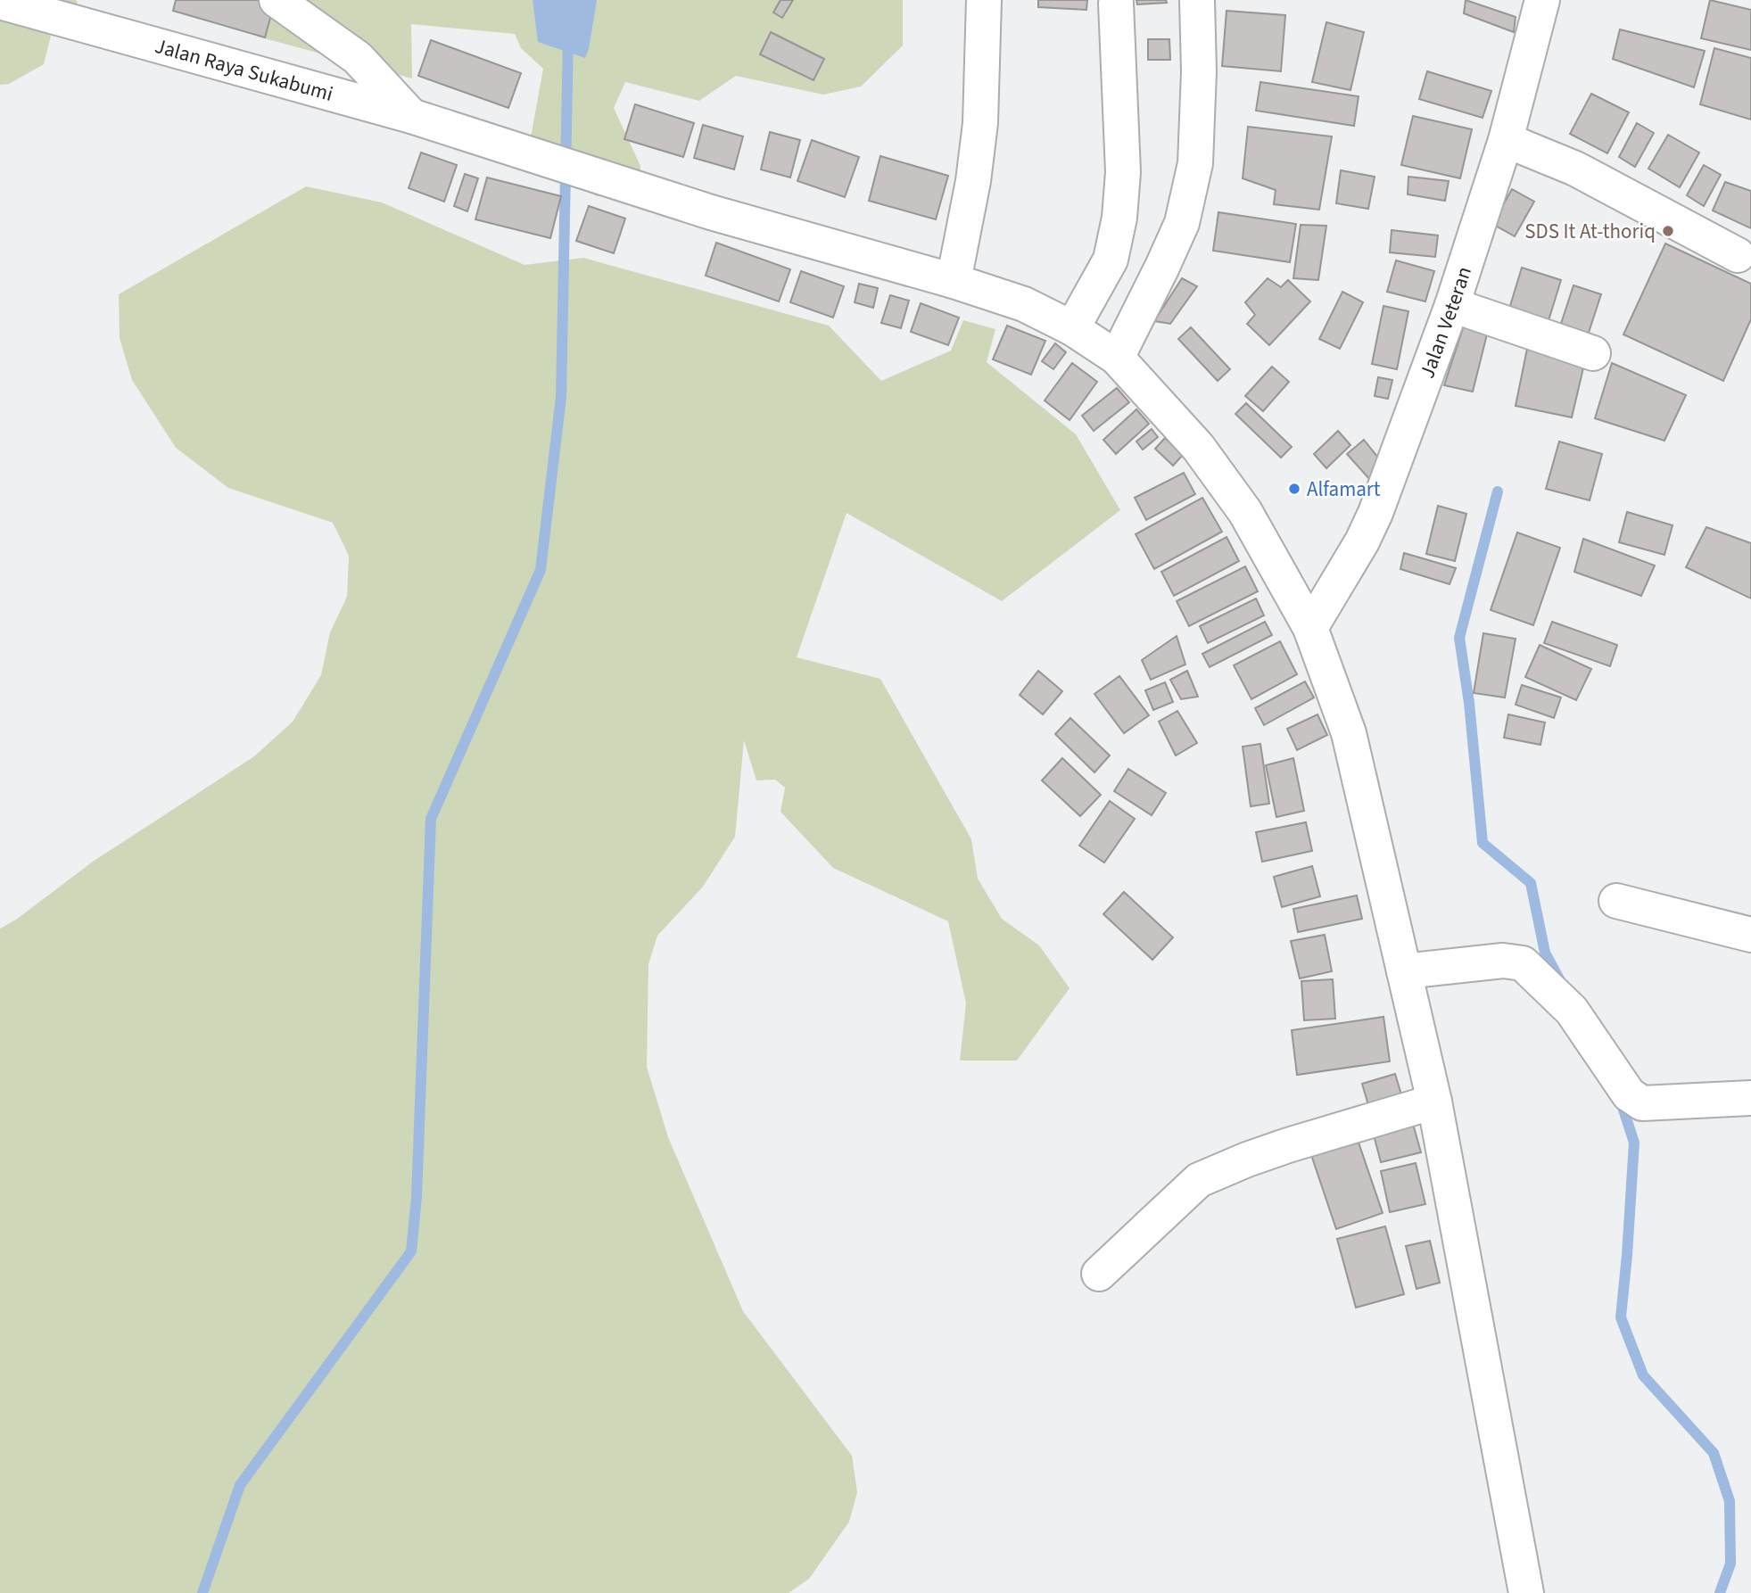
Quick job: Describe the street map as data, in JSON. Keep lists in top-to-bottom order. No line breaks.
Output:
{"streets":{"main road":["Jalan Raya Sukabumi","Jalan Veteran"]},"crossings":[["Jalan Raya Sukabumi","Jalan Veteran"]],"places":["SDS It At-thoriq","Alfamart"]}
